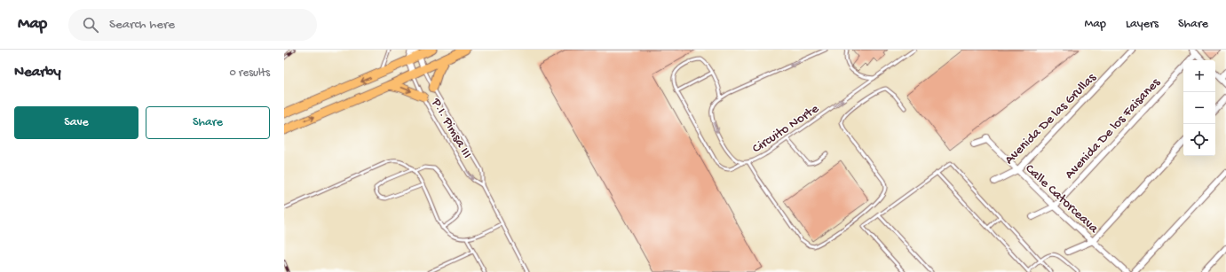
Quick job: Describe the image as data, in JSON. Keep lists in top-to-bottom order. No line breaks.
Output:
{"streets":{"street":["Avenida De las Grullas","Avenida De los Faisanes","Calle Catorceava"],"lane":["P.I. Pimsa III","Circuito Norte"]},"crossings":[["Avenida De las Grullas","Calle Catorceava"],["Avenida De los Faisanes","Calle Catorceava"]],"page":{"header":"Map","search":"Search here","nav":["Map","Layers","Share"],"heading":["Nearby","0 results"],"map_buttons":["+","−"],"buttons":["Save","Share"]}}
